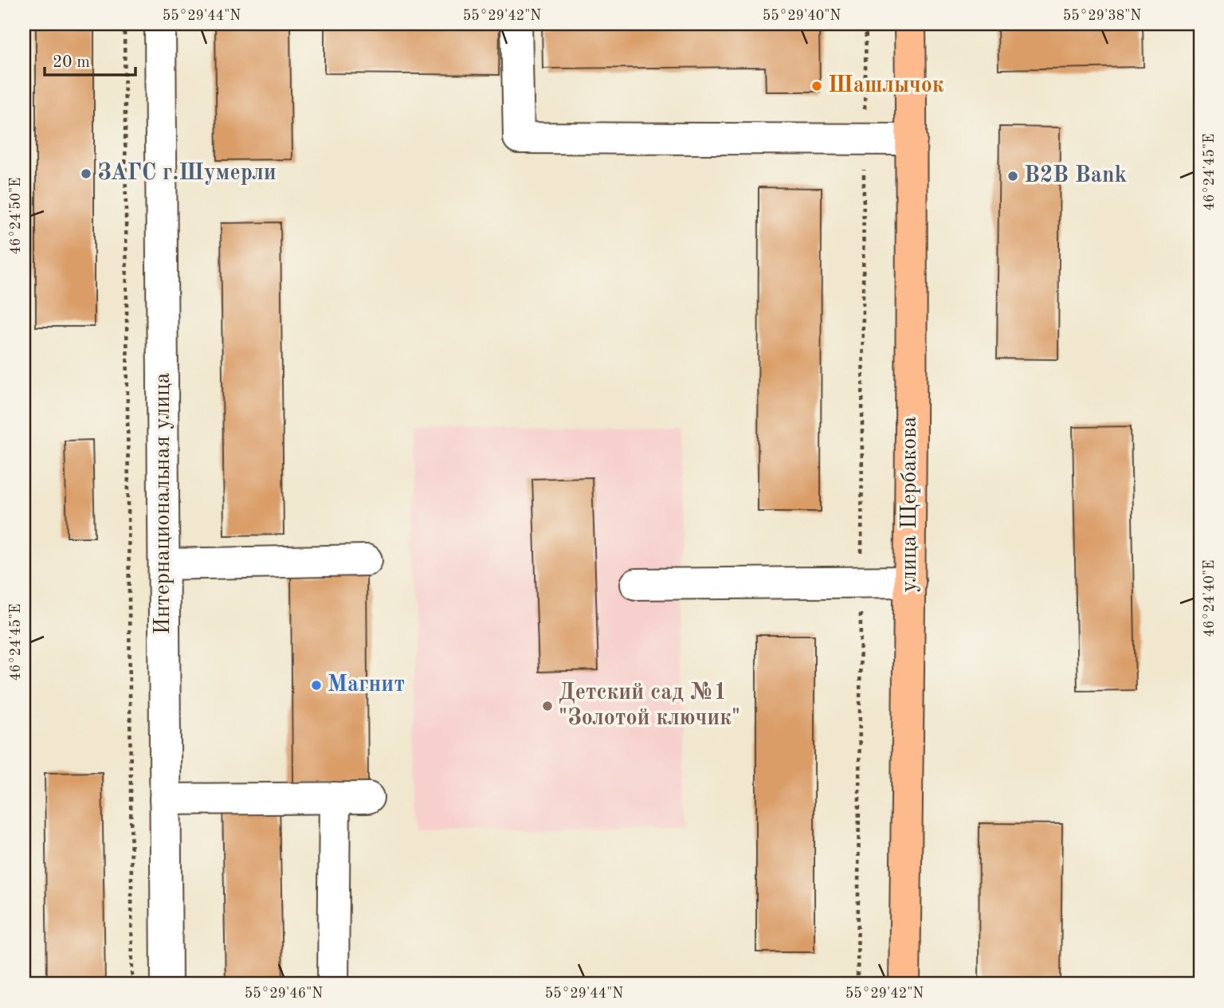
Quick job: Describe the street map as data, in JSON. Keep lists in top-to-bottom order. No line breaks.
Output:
{"streets":{"main road":["улица Щербакова"],"street":["Интернациональная улица"]},"places":["Шашлычок","ЗАГС г.Шумерли","B2B Bank","Магнит","Детский сад №1 \"Золотой ключик\""],"scale_bar":"20 m","coordinates":["55°29'44\"N","55°29'42\"N","55°29'40\"N","55°29'38\"N","46°24'45\"E","46°24'50\"E","46°24'40\"E","55°29'46\"N"]}
